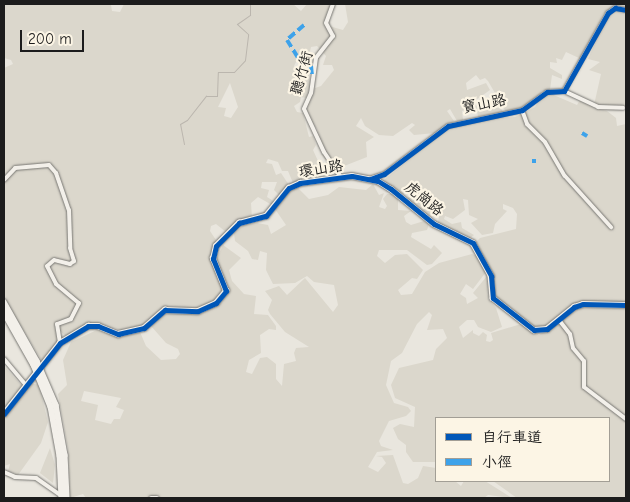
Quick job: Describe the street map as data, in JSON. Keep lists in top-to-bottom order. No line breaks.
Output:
{"streets":{"main road":["環山路","虎崗路"],"street":["聽竹街","寶山路"]},"crossings":[["聽竹街","環山路"],["寶山路","環山路"],["環山路","虎崗路"]],"legend":["自行車道","小徑"],"scale_bar":"200 m"}
